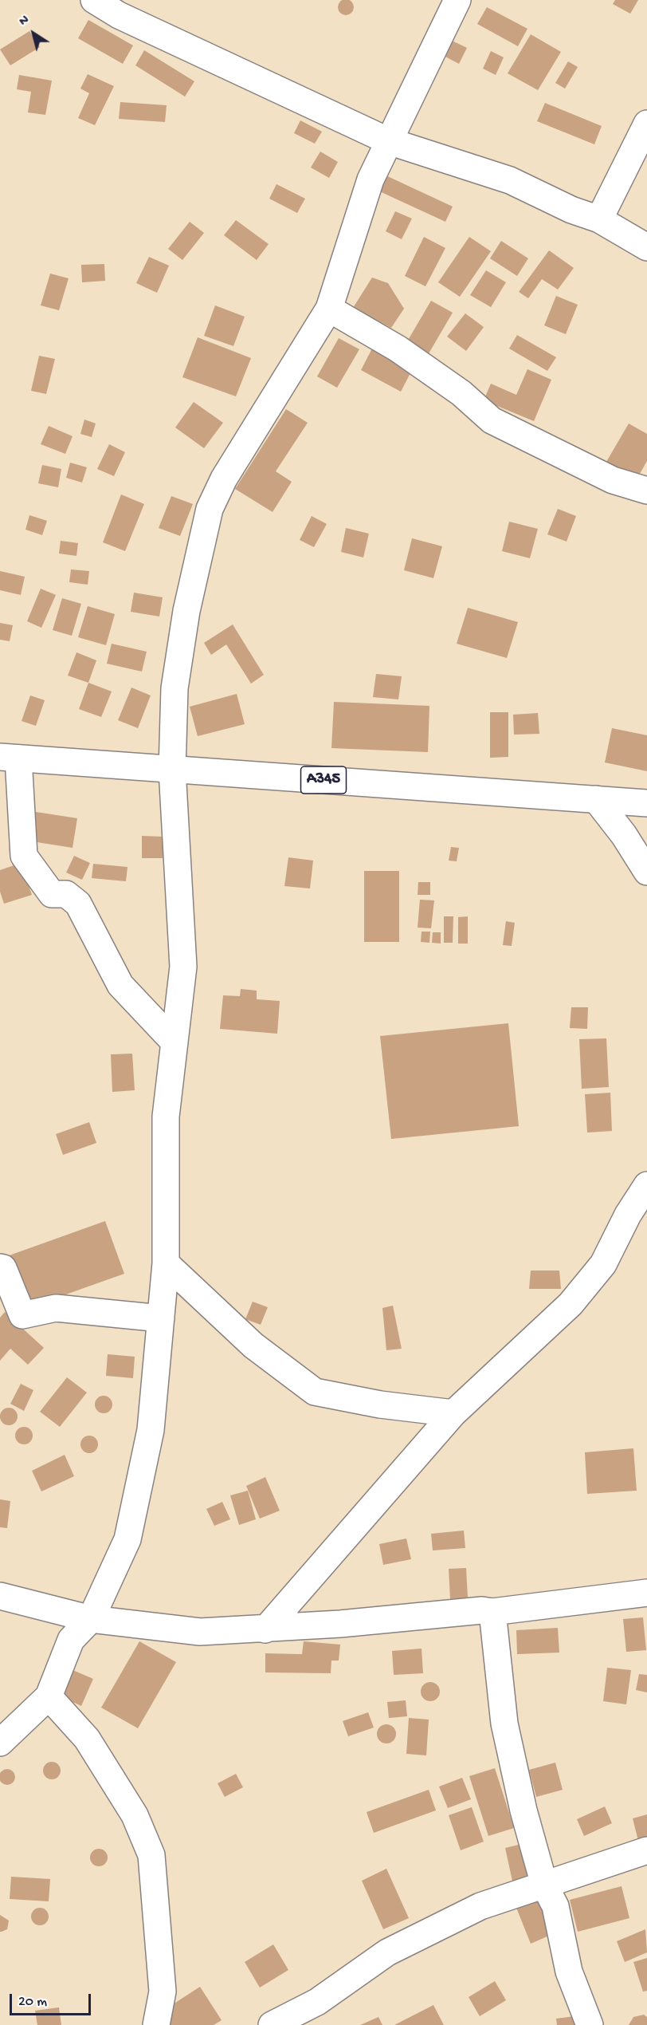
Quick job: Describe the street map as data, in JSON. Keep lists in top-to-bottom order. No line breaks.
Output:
{"streets":{"main road":["A345"]},"scale_bar":"20 m","north":"top left"}
